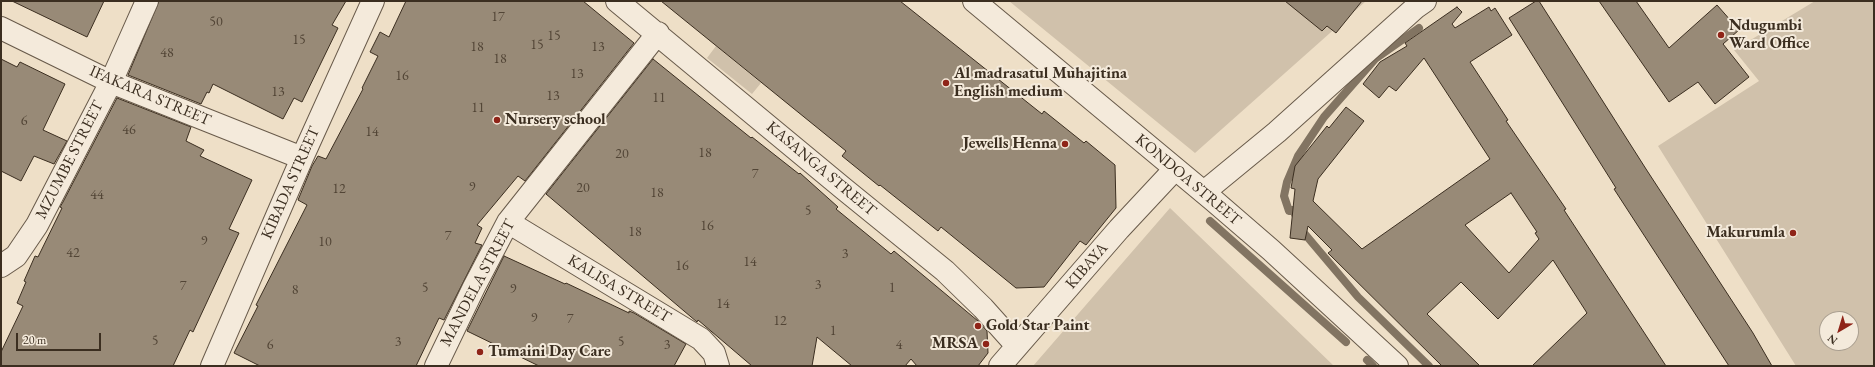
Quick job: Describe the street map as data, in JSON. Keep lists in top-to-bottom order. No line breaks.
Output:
{"streets":{"street":["IFAKARA STREET","MZUMBE STREET","KASANGA STREET","KONDOA STREET","KIBADA STREET","KIBAYA","MANDELA STREET","KALISA STREET"]},"crossings":[["IFAKARA STREET","MZUMBE STREET"],["IFAKARA STREET","KIBADA STREET"],["KASANGA STREET","KIBAYA"],["KASANGA STREET","MANDELA STREET"],["KONDOA STREET","KIBAYA"],["MANDELA STREET","KALISA STREET"]],"places":["Ndugumbi Ward Office","Al madrasatul Muhajitina English medium","Nursery school","Jewells Henna","Makurumla","Gold Star Paint","MRSA","Tumaini Day Care"],"house_numbers":["17","50","15","15","15","18","13","48","18","13","16","13","13","11","11","6","46","14","18","20","7","9","20","12","18","44","5","16","18","7","9","10","42","3","14","16","3","7","5","1","9","8","14","9","7","12","1","5","3","5","6","3","4"],"scale_bar":"20 m","north":"bottom left"}
